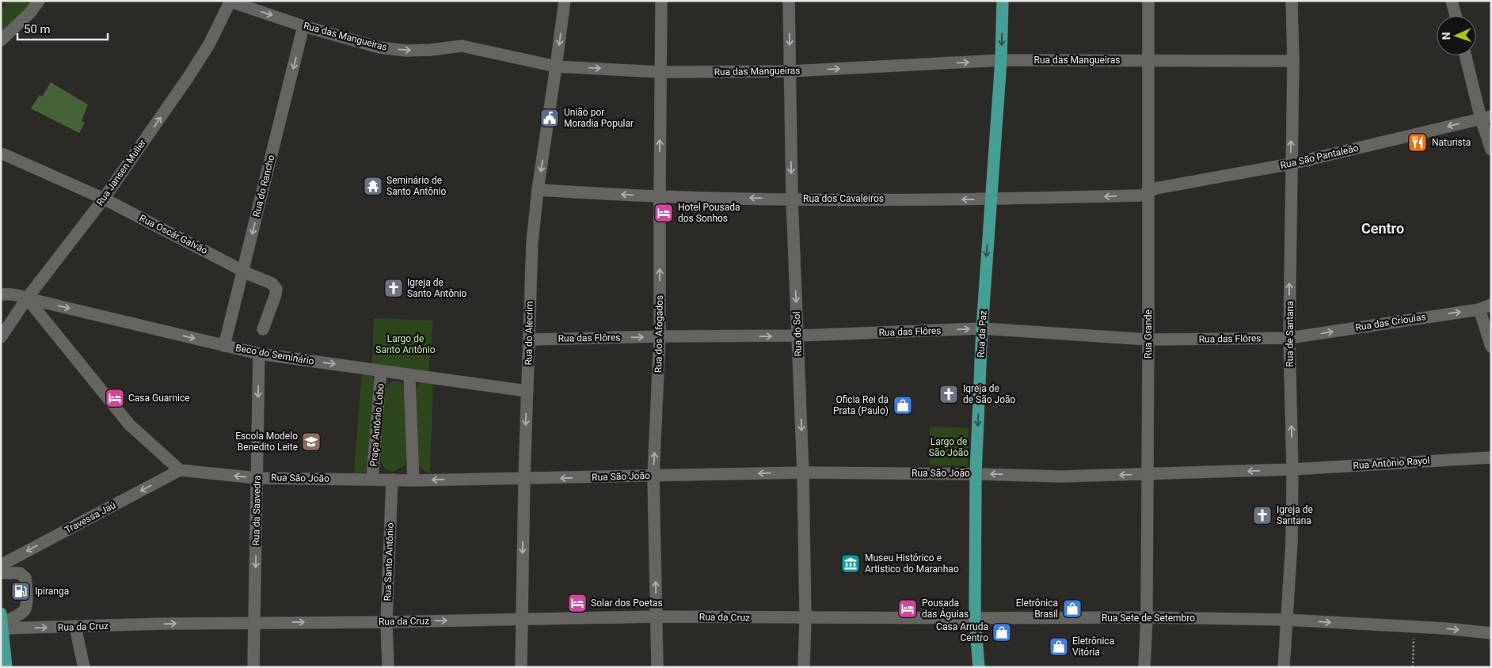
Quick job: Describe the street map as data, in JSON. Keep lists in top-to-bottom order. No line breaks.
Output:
{"streets":{"main road":["Rua da Paz"],"street":["Rua das Mangueiras","Rua São Pantaleão","Rua Jansen Muller","Rua do Rancho","Rua dos Cavaleiros","Rua Oscár Galvão","Rua das Crioulas","Rua das Flôres","Rua do Alecrim","Rua dos Afogados","Rua do Sol","Rua Grande","Rua de Santana","Beco do Seminário","Praça Antônio Lobo","Rua Antônio Rayol","Rua São João","Rua da Saavedra","Travessa Jaú","Rua Santo Antônio","Rua da Cruz","Rua Sete de Setembro"]},"crossings":[["Rua das Mangueiras","Rua Jansen Muller"],["Rua das Mangueiras","Rua do Rancho"],["Rua das Mangueiras","Rua do Alecrim"],["Rua das Mangueiras","Rua dos Afogados"],["Rua das Mangueiras","Rua do Sol"],["Rua das Mangueiras","Rua da Paz"],["Rua das Mangueiras","Rua Grande"],["Rua das Mangueiras","Rua de Santana"],["Rua São Pantaleão","Rua dos Cavaleiros"],["Rua São Pantaleão","Rua Grande"],["Rua São Pantaleão","Rua de Santana"],["Rua Jansen Muller","Rua Oscár Galvão"],["Rua Jansen Muller","Beco do Seminário"],["Rua do Rancho","Rua Oscár Galvão"],["Rua do Rancho","Beco do Seminário"],["Rua dos Cavaleiros","Rua do Alecrim"],["Rua dos Cavaleiros","Rua dos Afogados"],["Rua dos Cavaleiros","Rua do Sol"],["Rua dos Cavaleiros","Rua da Paz"],["Rua dos Cavaleiros","Rua Grande"],["Rua das Crioulas","Rua das Flôres"],["Rua das Crioulas","Rua de Santana"],["Rua das Flôres","Rua do Alecrim"],["Rua das Flôres","Rua dos Afogados"],["Rua das Flôres","Rua do Sol"],["Rua das Flôres","Rua da Paz"],["Rua das Flôres","Rua Grande"],["Rua das Flôres","Rua de Santana"],["Rua do Alecrim","Beco do Seminário"],["Rua do Alecrim","Rua São João"],["Rua do Alecrim","Rua da Cruz"],["Rua dos Afogados","Rua São João"],["Rua dos Afogados","Rua da Cruz"],["Rua do Sol","Rua São João"],["Rua do Sol","Rua da Cruz"],["Rua do Sol","Rua Sete de Setembro"],["Rua da Paz","Rua São João"],["Rua da Paz","Rua Sete de Setembro"],["Rua Grande","Rua São João"],["Rua Grande","Rua Sete de Setembro"],["Rua de Santana","Rua Antônio Rayol"],["Rua de Santana","Rua São João"],["Rua de Santana","Rua Sete de Setembro"],["Beco do Seminário","Praça Antônio Lobo"],["Beco do Seminário","Rua da Saavedra"],["Praça Antônio Lobo","Rua São João"],["Rua Antônio Rayol","Rua São João"],["Rua São João","Rua da Saavedra"],["Rua São João","Travessa Jaú"],["Rua São João","Rua Santo Antônio"],["Rua da Saavedra","Rua da Cruz"],["Rua Santo Antônio","Rua da Cruz"],["Rua da Cruz","Rua Sete de Setembro"]],"one_way":["Rua das Mangueiras","Rua São Pantaleão","Rua Jansen Muller","Rua do Rancho","Rua dos Cavaleiros","Rua das Crioulas","Rua das Flôres","Rua do Alecrim","Rua dos Afogados","Rua do Sol","Rua da Paz","Rua de Santana","Beco do Seminário","Rua São João","Rua da Saavedra","Travessa Jaú","Rua da Cruz"],"districts":["Centro"],"parks":["Largo de Santo Antônio","Largo de São João"],"places":{"public building":["União por Moradia Popular"],"restaurant":["Naturista"],"temple":["Seminário de Santo Antônio"],"hotel":["Hotel Pousada dos Sonhos","Casa Guarnice","Solar dos Poetas","Pousada das Águias"],"church":["Igreja de Santo Antônio","Igreja de de São João","Igreja de Santana"],"shop":["Oficia Rei da Prata (Paulo)","Eletrônica Brasil","Casa Arruda Centro","Eletrônica Vitória"],"school or university":["Escola Modelo Benedito Leite"],"museum":["Museu Histórico e Artistico do Maranhao"],"fuel station":["Ipiranga"]},"scale_bar":"50 m","north":"left"}
